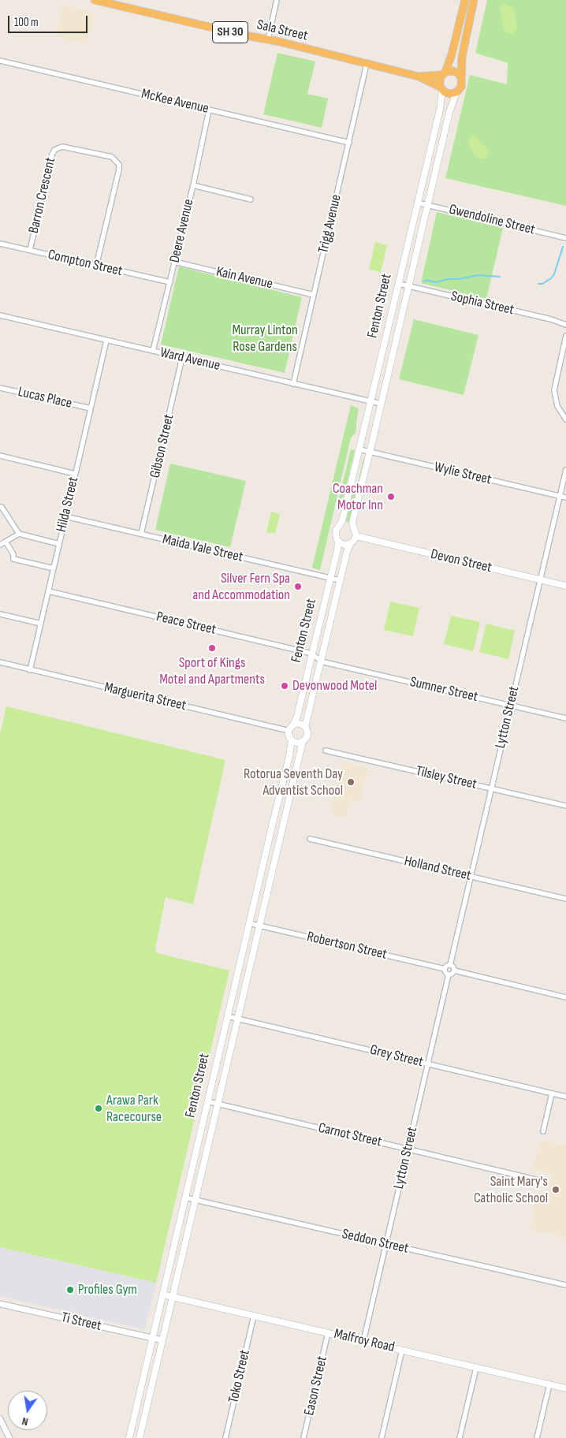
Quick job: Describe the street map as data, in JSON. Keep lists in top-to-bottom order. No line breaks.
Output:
{"streets":{"highway":["Sala Street","SH 30"],"main road":["Fenton Street","Devon Street","Malfroy Road"],"street":["McKee Avenue","Barron Crescent","Gwendoline Street","Trigg Avenue","Deere Avenue","Compton Street","Kain Avenue","Sophia Street","Ward Avenue","Lucas Place","Gibson Street","Wylie Street","Hilda Street","Maida Vale Street","Peace Street","Sumner Street","Marguerita Street","Lytton Street","Tilsley Street","Holland Street","Robertson Street","Grey Street","Carnot Street","Seddon Street","Ti Street","Toko Street","Eason Street"]},"crossings":[["Sala Street","SH 30"],["Sala Street","Trigg Avenue"],["Sala Street","Fenton Street"],["SH 30","Fenton Street"],["McKee Avenue","Trigg Avenue"],["McKee Avenue","Deere Avenue"],["Barron Crescent","Compton Street"],["Gwendoline Street","Fenton Street"],["Trigg Avenue","Kain Avenue"],["Trigg Avenue","Ward Avenue"],["Deere Avenue","Compton Street"],["Deere Avenue","Kain Avenue"],["Deere Avenue","Ward Avenue"],["Sophia Street","Fenton Street"],["Fenton Street","Ward Avenue"],["Fenton Street","Wylie Street"],["Fenton Street","Maida Vale Street"],["Fenton Street","Devon Street"],["Fenton Street","Peace Street"],["Fenton Street","Sumner Street"],["Fenton Street","Marguerita Street"],["Fenton Street","Robertson Street"],["Fenton Street","Grey Street"],["Fenton Street","Carnot Street"],["Fenton Street","Seddon Street"],["Fenton Street","Ti Street"],["Fenton Street","Malfroy Road"],["Ward Avenue","Gibson Street"],["Ward Avenue","Hilda Street"],["Lucas Place","Hilda Street"],["Gibson Street","Maida Vale Street"],["Wylie Street","Lytton Street"],["Hilda Street","Maida Vale Street"],["Hilda Street","Peace Street"],["Hilda Street","Marguerita Street"],["Devon Street","Lytton Street"],["Sumner Street","Lytton Street"],["Lytton Street","Tilsley Street"],["Lytton Street","Holland Street"],["Lytton Street","Robertson Street"],["Lytton Street","Grey Street"],["Lytton Street","Carnot Street"],["Lytton Street","Seddon Street"],["Lytton Street","Malfroy Road"],["Malfroy Road","Toko Street"],["Malfroy Road","Eason Street"]],"parks":["Murray Linton Rose Gardens"],"places":["Coachman Motor Inn","Silver Fern Spa and Accommodation","Sport of Kings Motel and Apartments","Devonwood Motel","Rotorua Seventh Day Adventist School","Arawa Park Racecourse","Saint Mary's Catholic School","Profiles Gym"],"scale_bar":"100 m","north":"bottom"}
